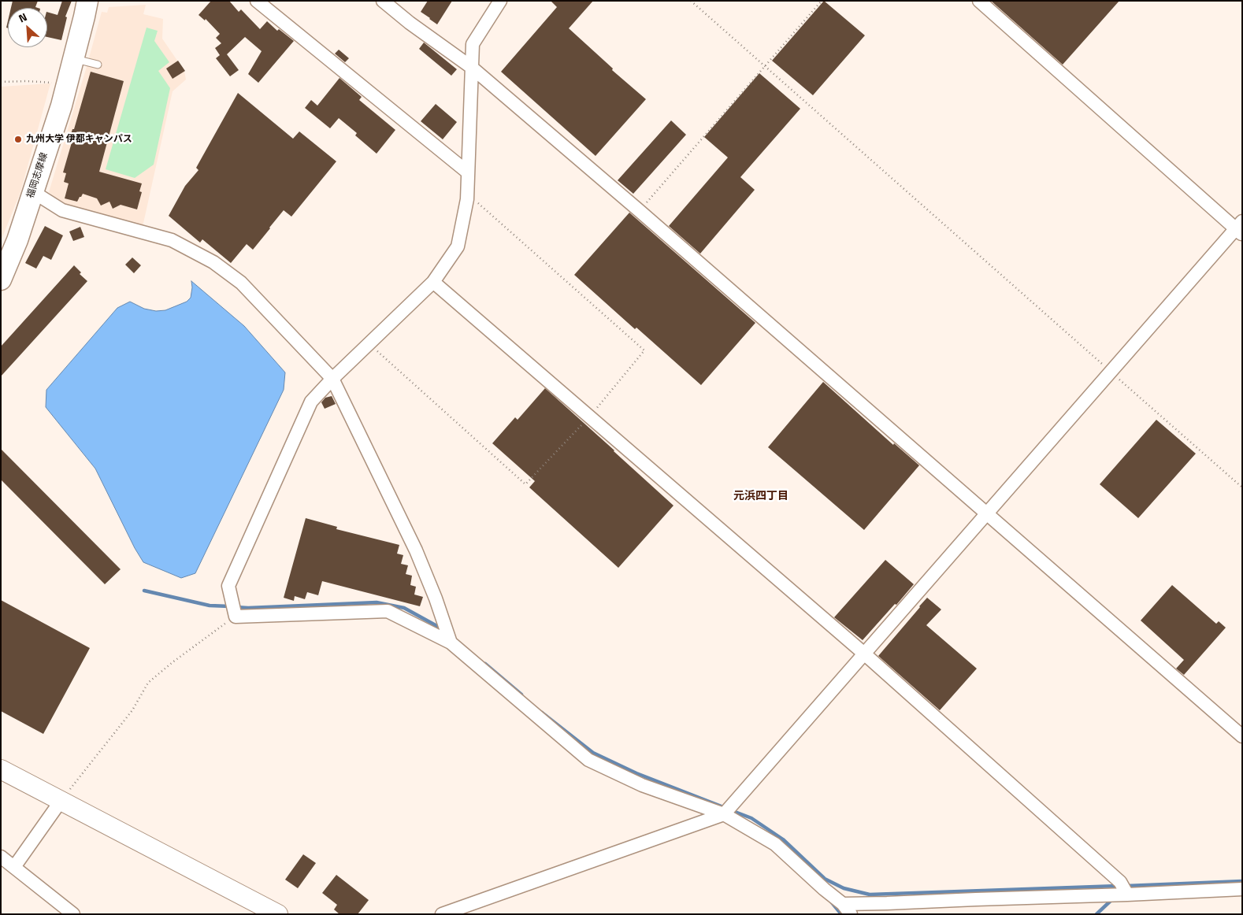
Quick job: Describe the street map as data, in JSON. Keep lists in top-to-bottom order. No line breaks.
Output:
{"streets":{"main road":["福岡志摩線"]},"districts":["元浜四丁目"],"places":["九州大学 伊都キャンパス"],"north":"top left"}
